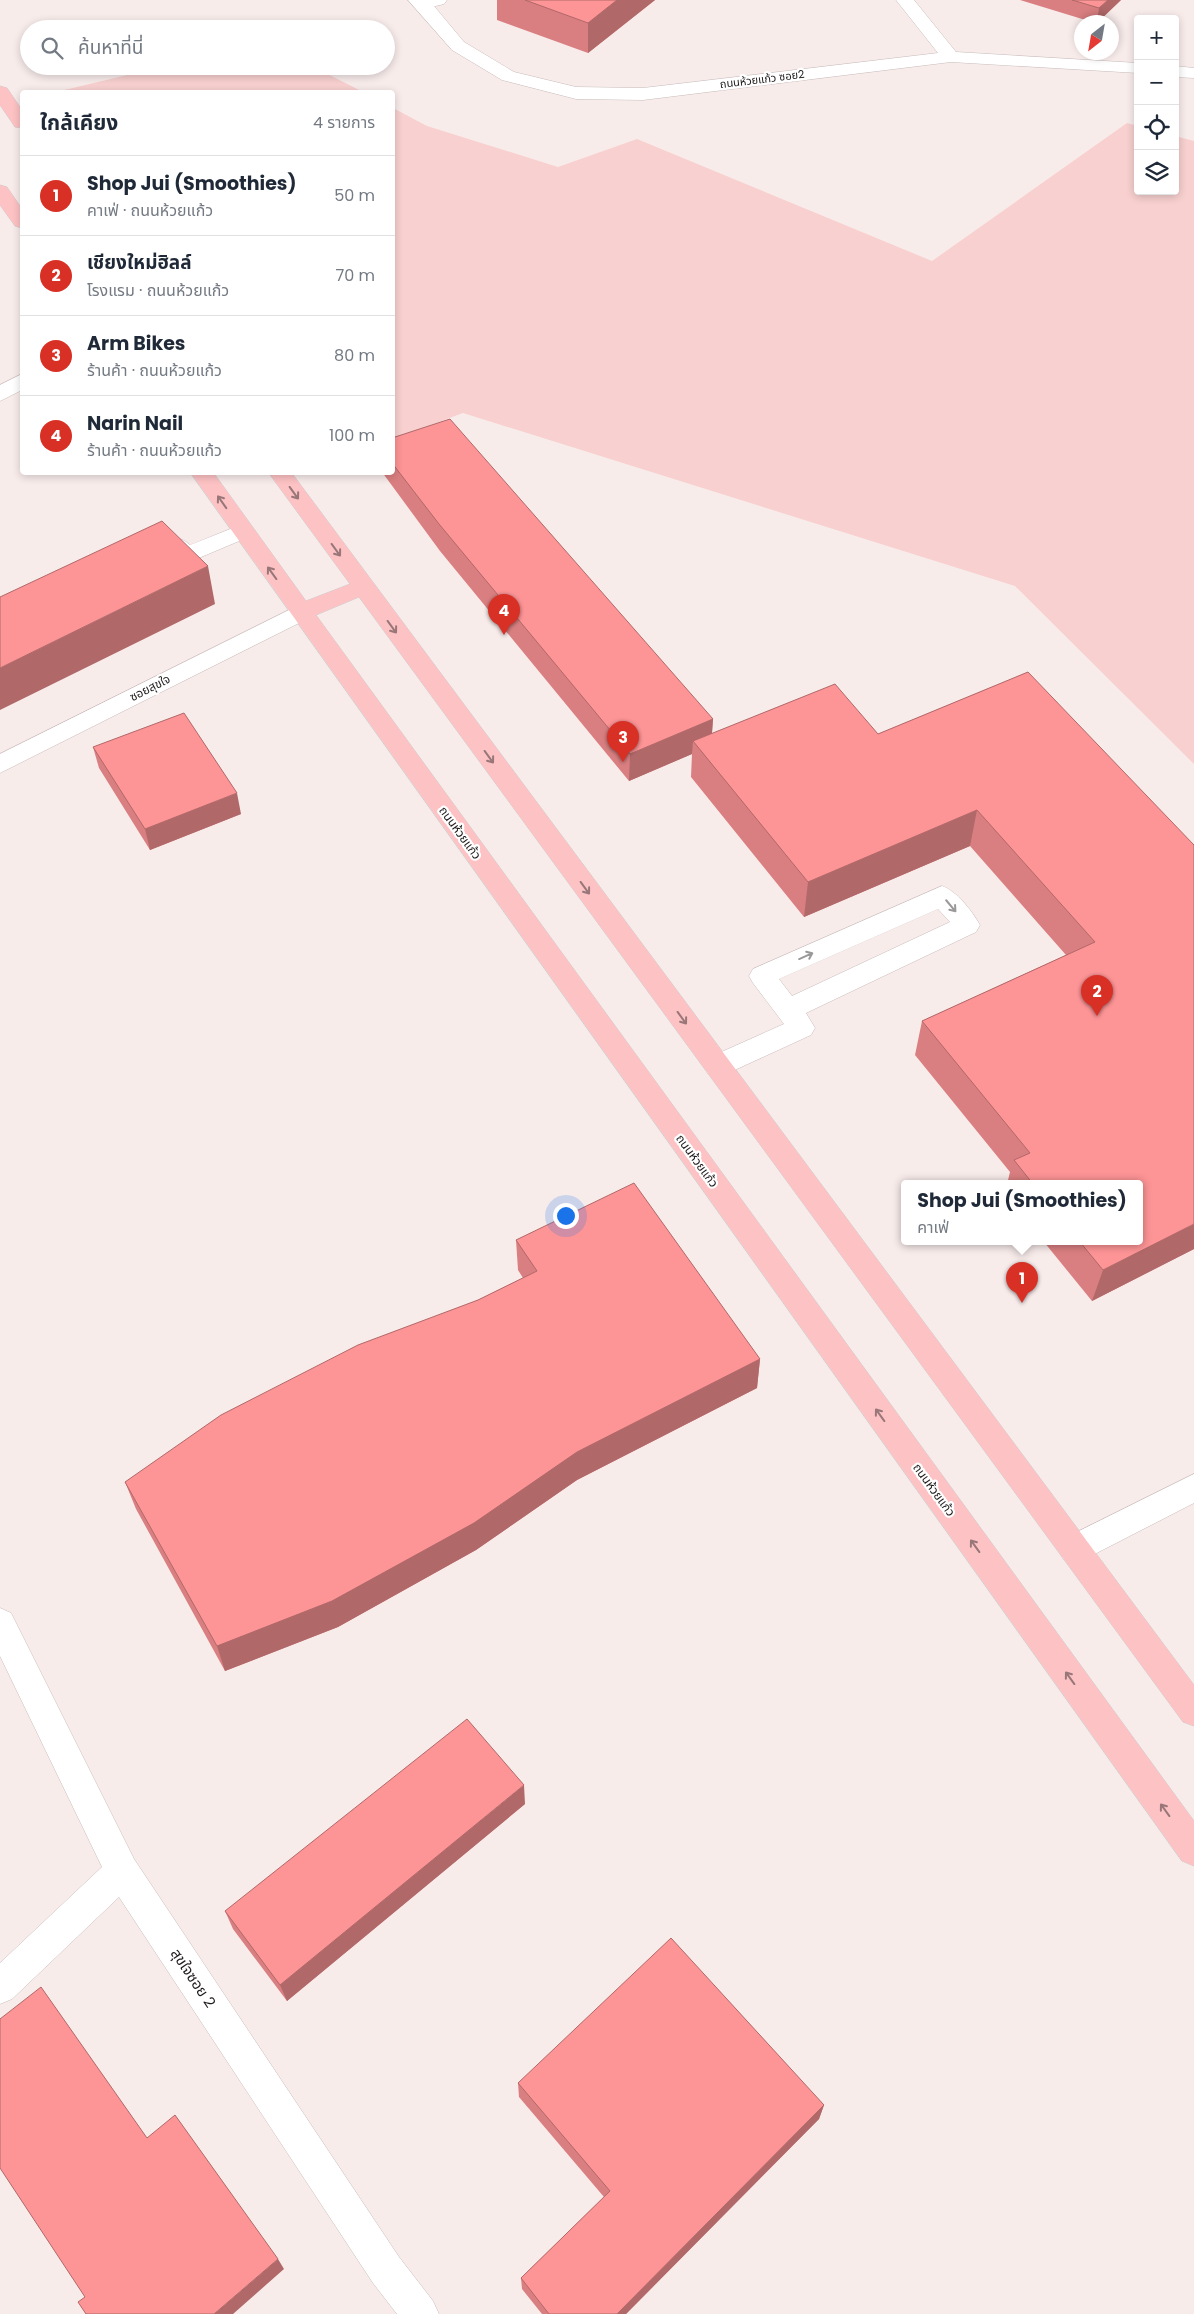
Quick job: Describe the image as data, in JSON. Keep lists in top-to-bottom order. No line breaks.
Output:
{"streets":{"main road":["ถนนห้วยแก้ว"],"street":["ถนนห้วยแก้ว ซอย2","ซอยสุขใจ","สุขใจซอย 2"]},"crossings":[["ซอยสุขใจ","ถนนห้วยแก้ว"]],"north":"bottom left","page":{"map_buttons":["+","−"],"search":"ค้นหาที่นี่","heading":["ใกล้เคียง","4 รายการ"],"list":[{"mark":"1","name":"Shop Jui (Smoothies)","note":"คาเฟ่ · ถนนห้วยแก้ว","value":"50 m"},{"mark":"2","name":"เชียงใหม่ฮิลล์","note":"โรงแรม · ถนนห้วยแก้ว","value":"70 m"},{"mark":"3","name":"Arm Bikes","note":"ร้านค้า · ถนนห้วยแก้ว","value":"80 m"},{"mark":"4","name":"Narin Nail","note":"ร้านค้า · ถนนห้วยแก้ว","value":"100 m"}],"pins":["4","3","2","1"],"popup":["Shop Jui (Smoothies)","คาเฟ่"]}}
